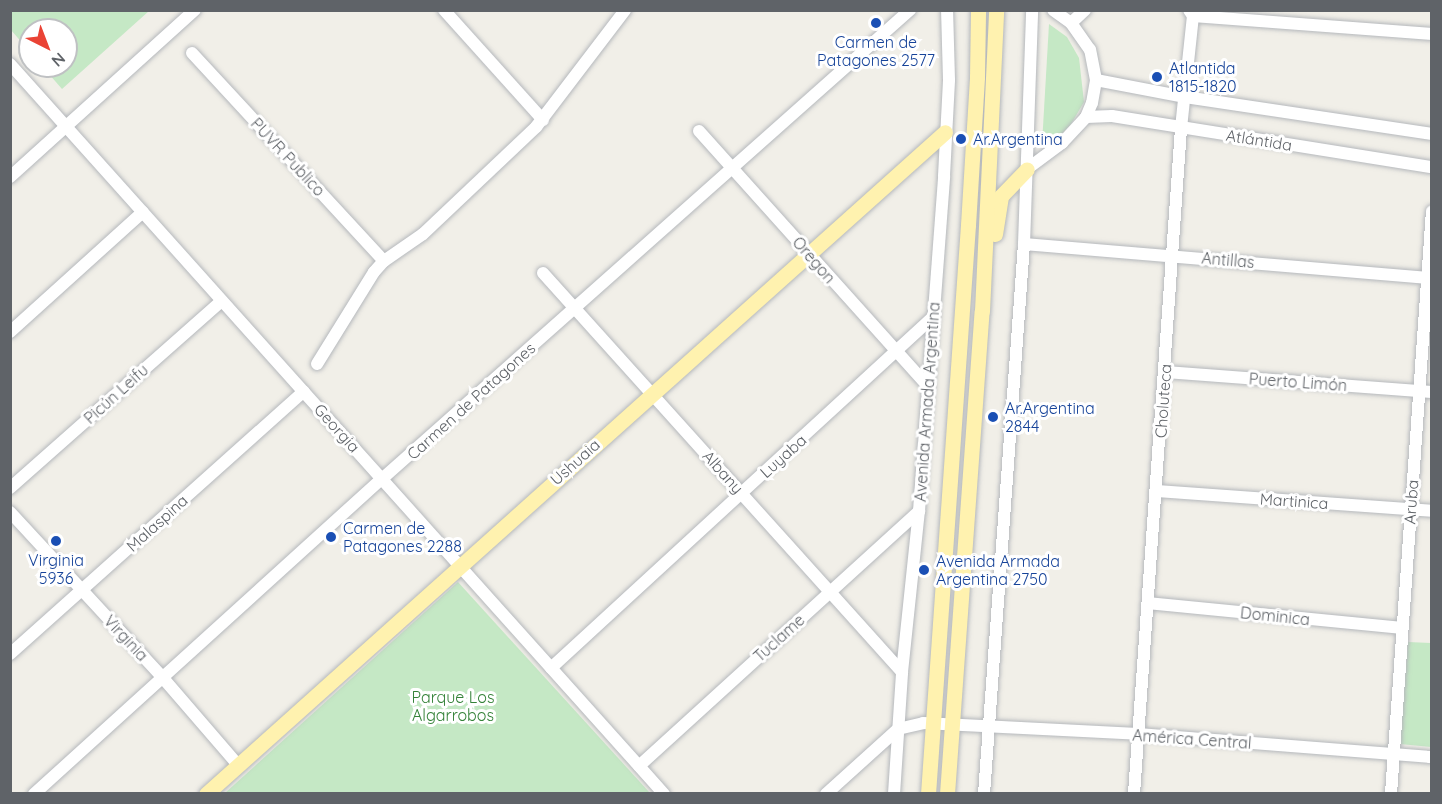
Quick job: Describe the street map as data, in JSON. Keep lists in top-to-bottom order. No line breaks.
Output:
{"streets":{"main road":["Avenida Armada Argentina","Ushuaia"],"street":["Atlántida","PUVR Publico","Oregon","Antillas","Puerto Limón","Picún Leifu","Carmen de Patagones","Choluteca","Georgia","Luyaba","Albany","Martinica","Aruba","Malaspina","Dominica","Virginia","Tuclame","América Central"]},"crossings":[["Atlántida","Choluteca"],["Oregon","Carmen de Patagones"],["Oregon","Avenida Armada Argentina"],["Oregon","Luyaba"],["Oregon","Ushuaia"],["Antillas","Choluteca"],["Antillas","Aruba"],["Puerto Limón","Choluteca"],["Puerto Limón","Aruba"],["Picún Leifu","Georgia"],["Carmen de Patagones","Georgia"],["Carmen de Patagones","Albany"],["Carmen de Patagones","Virginia"],["Choluteca","Martinica"],["Choluteca","Dominica"],["Choluteca","América Central"],["Avenida Armada Argentina","Luyaba"],["Avenida Armada Argentina","Ushuaia"],["Avenida Armada Argentina","Albany"],["Avenida Armada Argentina","Tuclame"],["Avenida Armada Argentina","América Central"],["Georgia","Luyaba"],["Georgia","Ushuaia"],["Georgia","Malaspina"],["Georgia","Tuclame"],["Luyaba","Albany"],["Ushuaia","Albany"],["Ushuaia","Virginia"],["Albany","Tuclame"],["Martinica","Aruba"],["Aruba","Dominica"],["Aruba","América Central"],["Malaspina","Virginia"]],"parks":["Parque Los Algarrobos"],"places":["Carmen de Patagones 2577","Atlantida 1815-1820","Ar.Argentina","Ar.Argentina 2844","Carmen de Patagones 2288","Virginia 5936","Avenida Armada Argentina 2750"],"north":"bottom right"}
